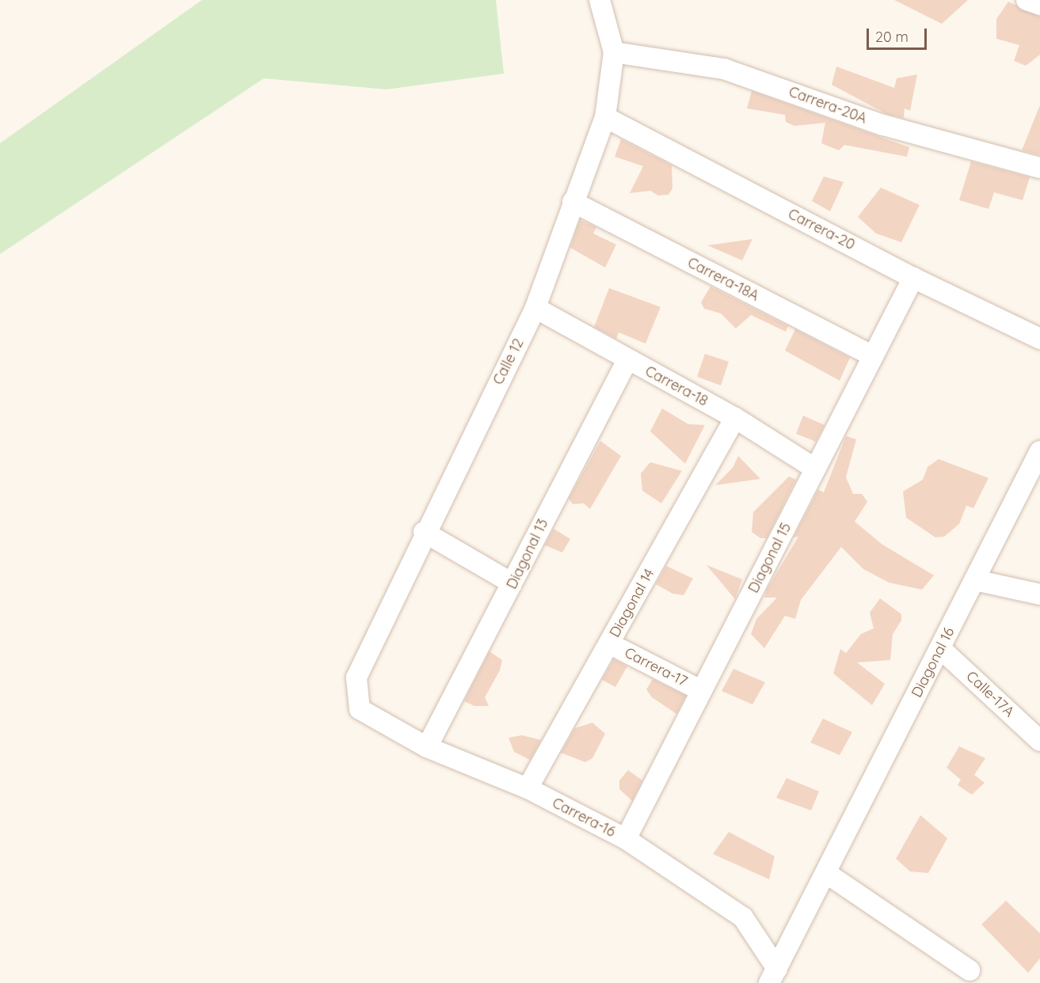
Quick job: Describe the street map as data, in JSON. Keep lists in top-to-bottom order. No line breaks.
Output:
{"streets":{"street":["Carrera-20A","Carrera-20","Carrera-18A","Calle 12","Carrera-18","Diagonal 13","Diagonal 15","Diagonal 14","Diagonal 16","Carrera-17","Calle-17A","Carrera-16"]},"crossings":[["Carrera-20A","Calle 12"],["Carrera-20","Calle 12"],["Carrera-20","Diagonal 15"],["Carrera-18A","Calle 12"],["Carrera-18A","Diagonal 15"],["Calle 12","Carrera-18"],["Calle 12","Carrera-16"],["Carrera-18","Diagonal 13"],["Carrera-18","Diagonal 15"],["Carrera-18","Diagonal 14"],["Diagonal 13","Carrera-16"],["Diagonal 15","Carrera-17"],["Diagonal 15","Carrera-16"],["Diagonal 14","Carrera-17"],["Diagonal 14","Carrera-16"],["Diagonal 16","Calle-17A"],["Diagonal 16","Carrera-16"]],"scale_bar":"20 m"}
